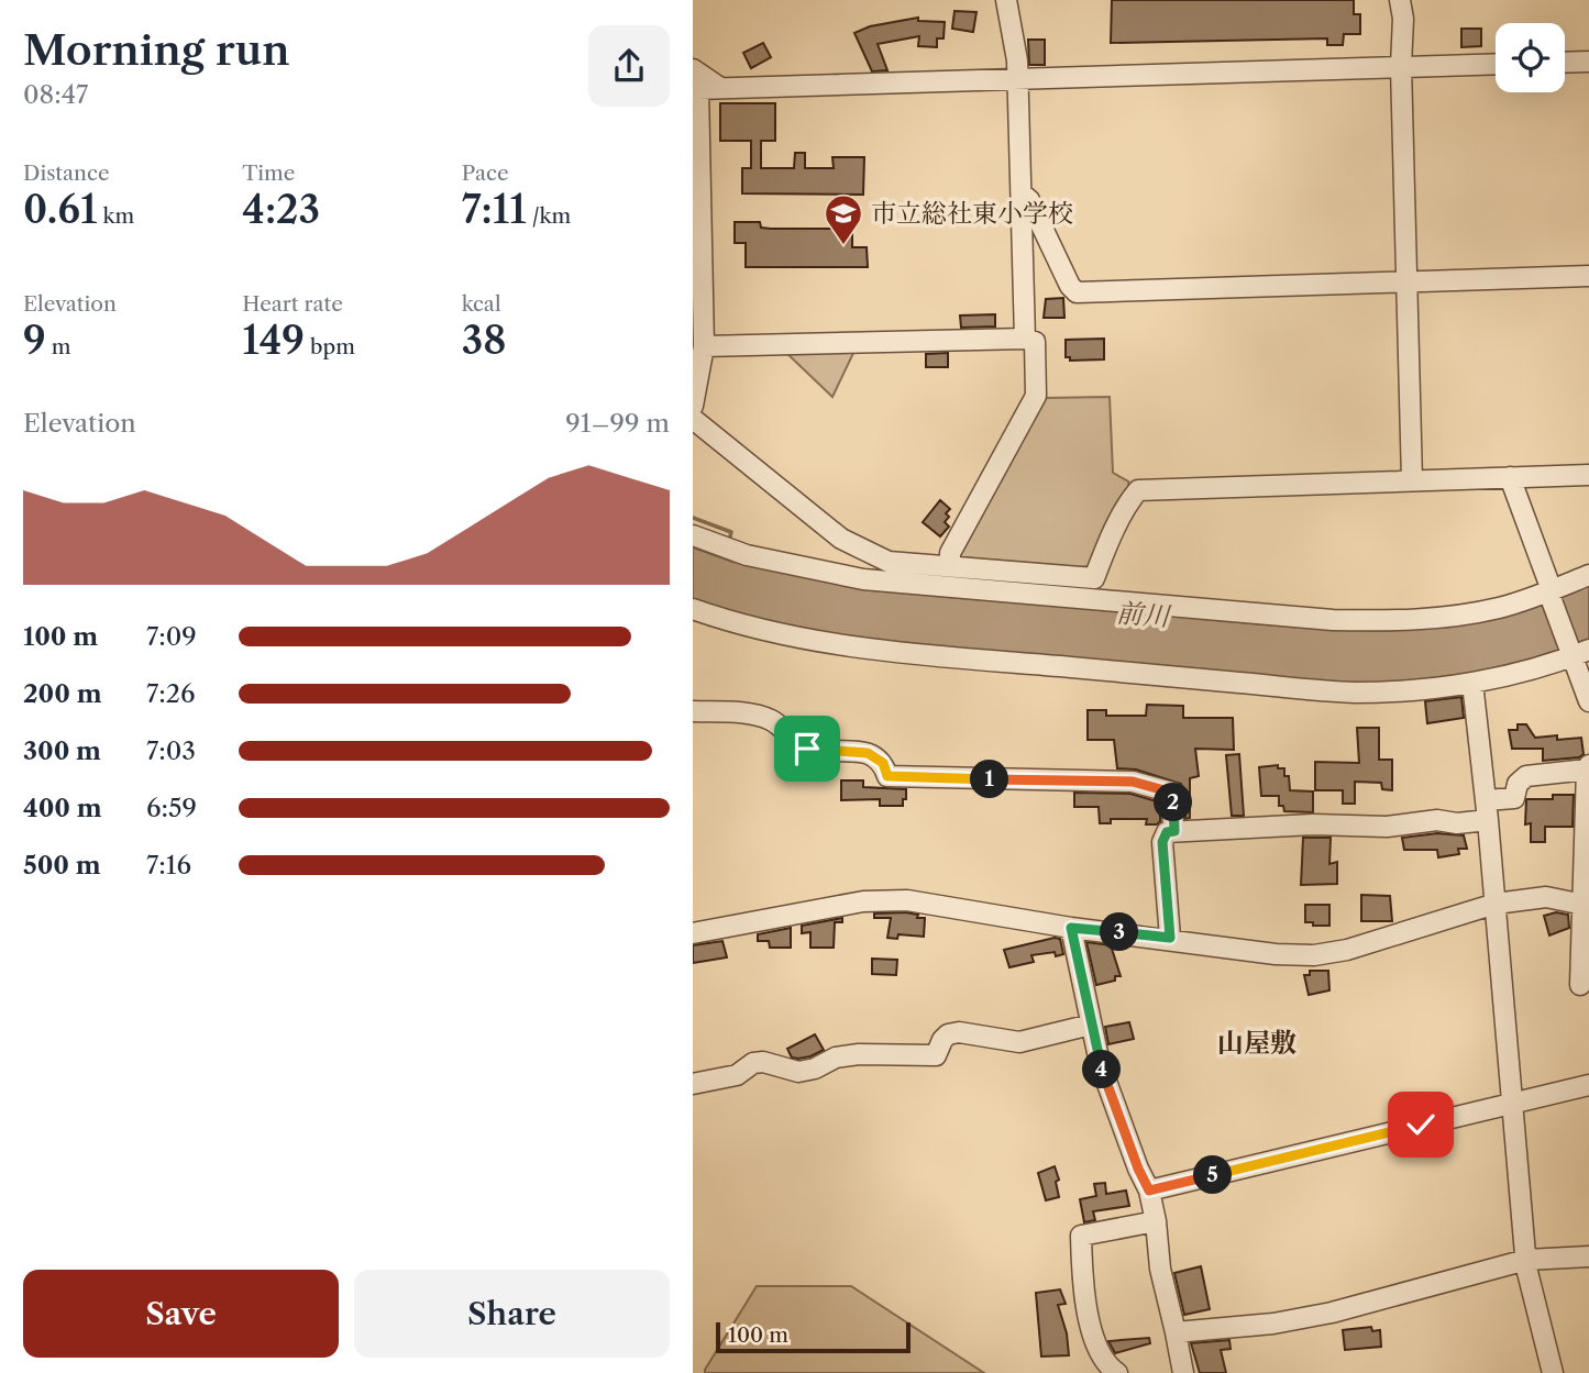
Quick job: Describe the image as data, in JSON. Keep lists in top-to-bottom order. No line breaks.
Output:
{"districts":["山屋敷"],"water":["前川"],"places":{"school or university":["市立総社東小学校"]},"scale_bar":"100 m","page":{"heading":["Morning run","08:47"],"stats":[["Distance","0.61 km"],["Time","4:23"],["Pace","7:11 /km"],["Elevation","9 m"],["Heart rate","149 bpm"],["kcal","38"]],"chart":["Elevation","91–99 m"],"list":[{"name":"100 m","note":"7:09"},{"name":"200 m","note":"7:26"},{"name":"300 m","note":"7:03"},{"name":"400 m","note":"6:59"},{"name":"500 m","note":"7:16"}],"pins":["1","2","3","4","5"],"buttons":["Save","Share"],"scale":"100 m"}}
